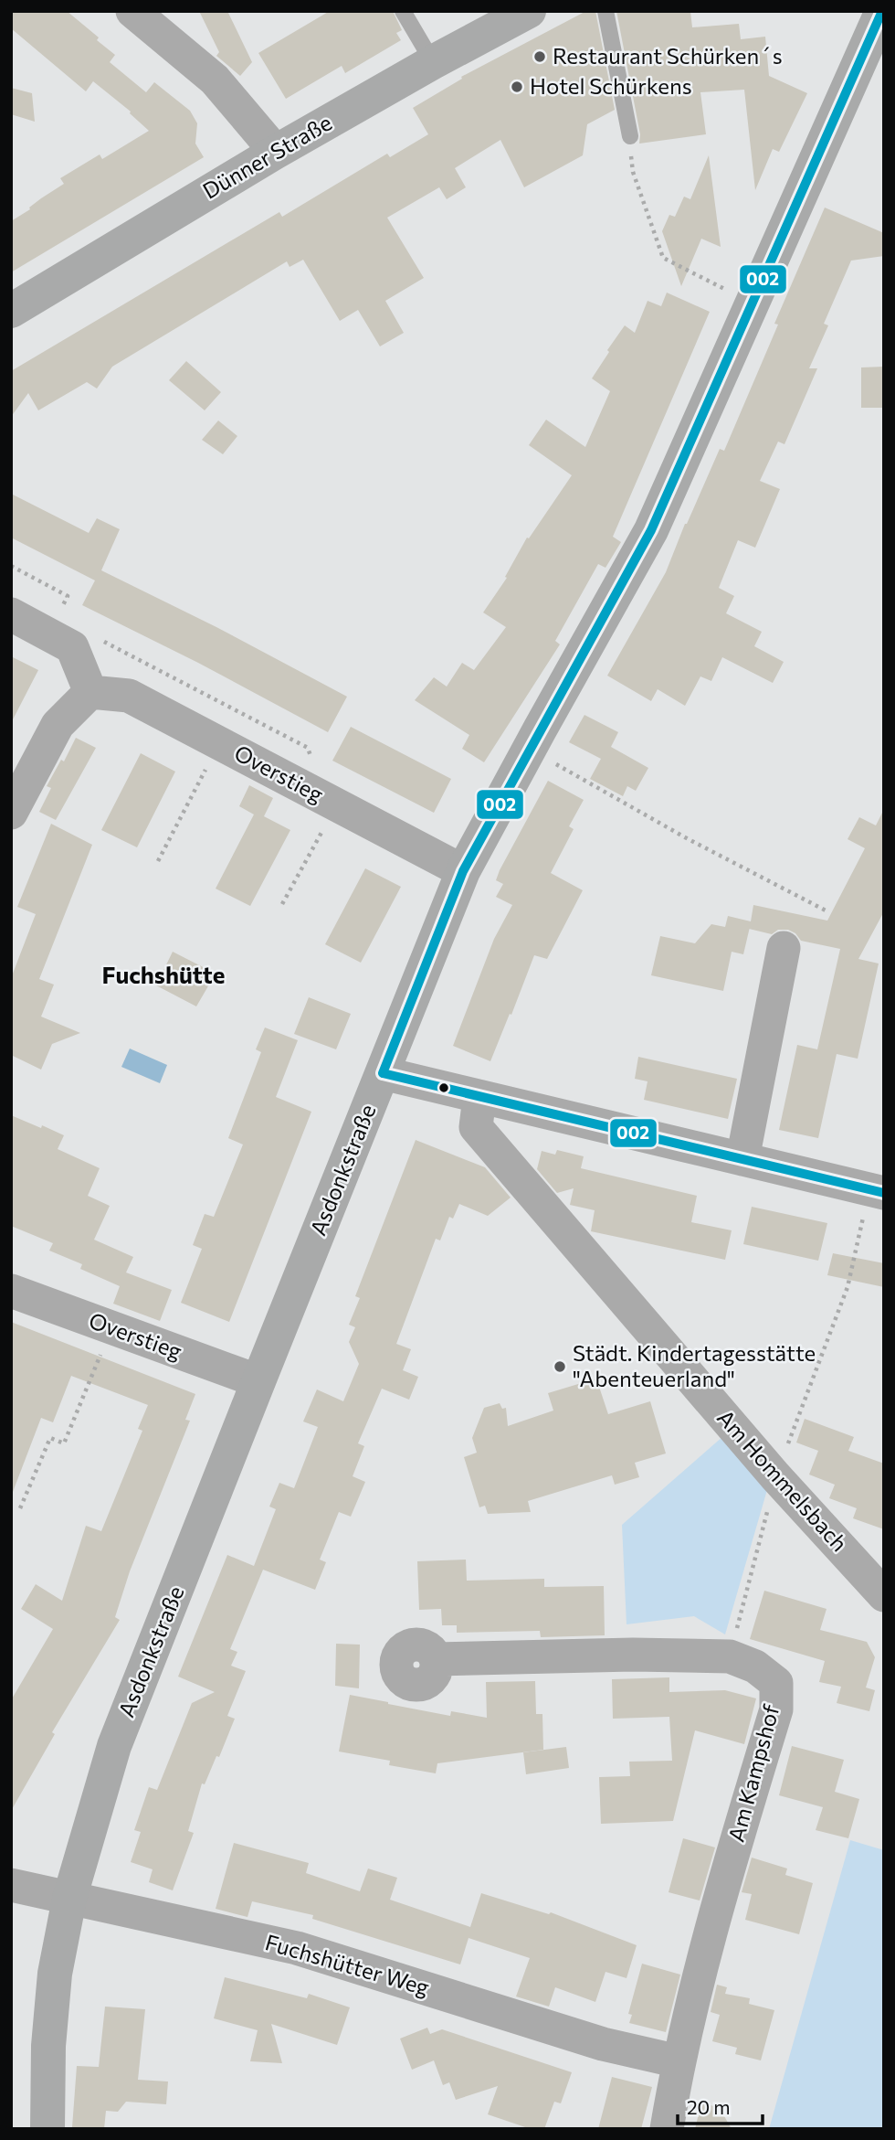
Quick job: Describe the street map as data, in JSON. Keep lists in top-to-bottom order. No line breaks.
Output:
{"streets":{"street":["Dünner Straße","Overstieg","Asdonkstraße","Am Hommelsbach","Am Kampshof","Fuchshütter Weg"]},"crossings":[["Overstieg","Asdonkstraße"],["Asdonkstraße","Fuchshütter Weg"],["Am Kampshof","Fuchshütter Weg"]],"districts":["Fuchshütte"],"places":["Restaurant Schürken´s","Hotel Schürkens","Städt. Kindertagesstätte \"Abenteuerland\""],"lines":["transit line 002"],"scale_bar":"20 m"}
